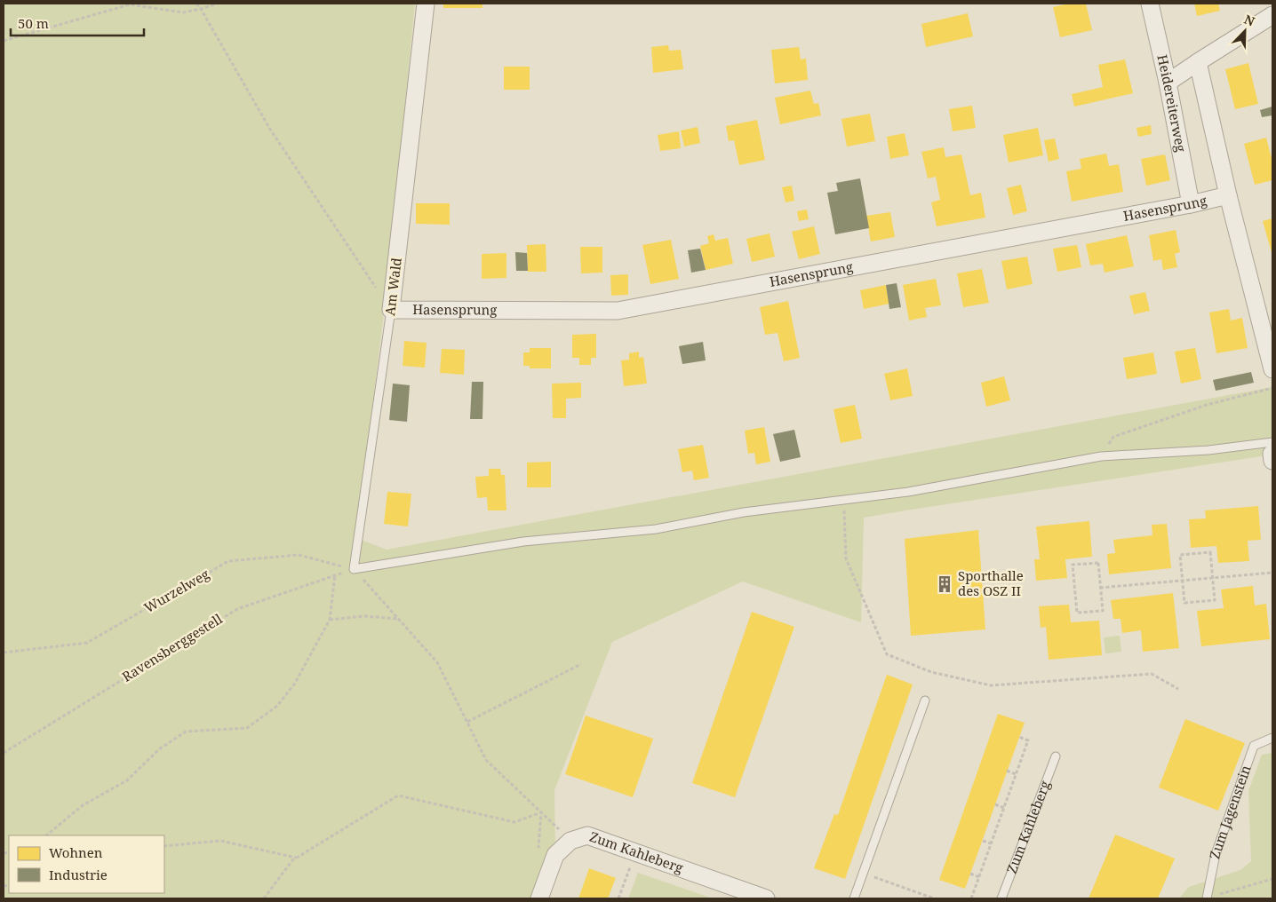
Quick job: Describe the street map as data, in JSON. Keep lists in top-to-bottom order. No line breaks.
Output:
{"streets":{"street":["Heidereiterweg","Hasensprung","Am Wald","Zum Kahleberg"],"lane":["Zum Jagenstein"],"path":["Wurzelweg","Ravensberggestell"]},"crossings":[["Heidereiterweg","Hasensprung"],["Hasensprung","Am Wald"],["Am Wald","Wurzelweg"],["Am Wald","Ravensberggestell"],["Wurzelweg","Ravensberggestell"]],"places":{"building":["Sporthalle des OSZ II"]},"legend":["Wohnen","Industrie"],"scale_bar":"50 m","north":"top right"}
